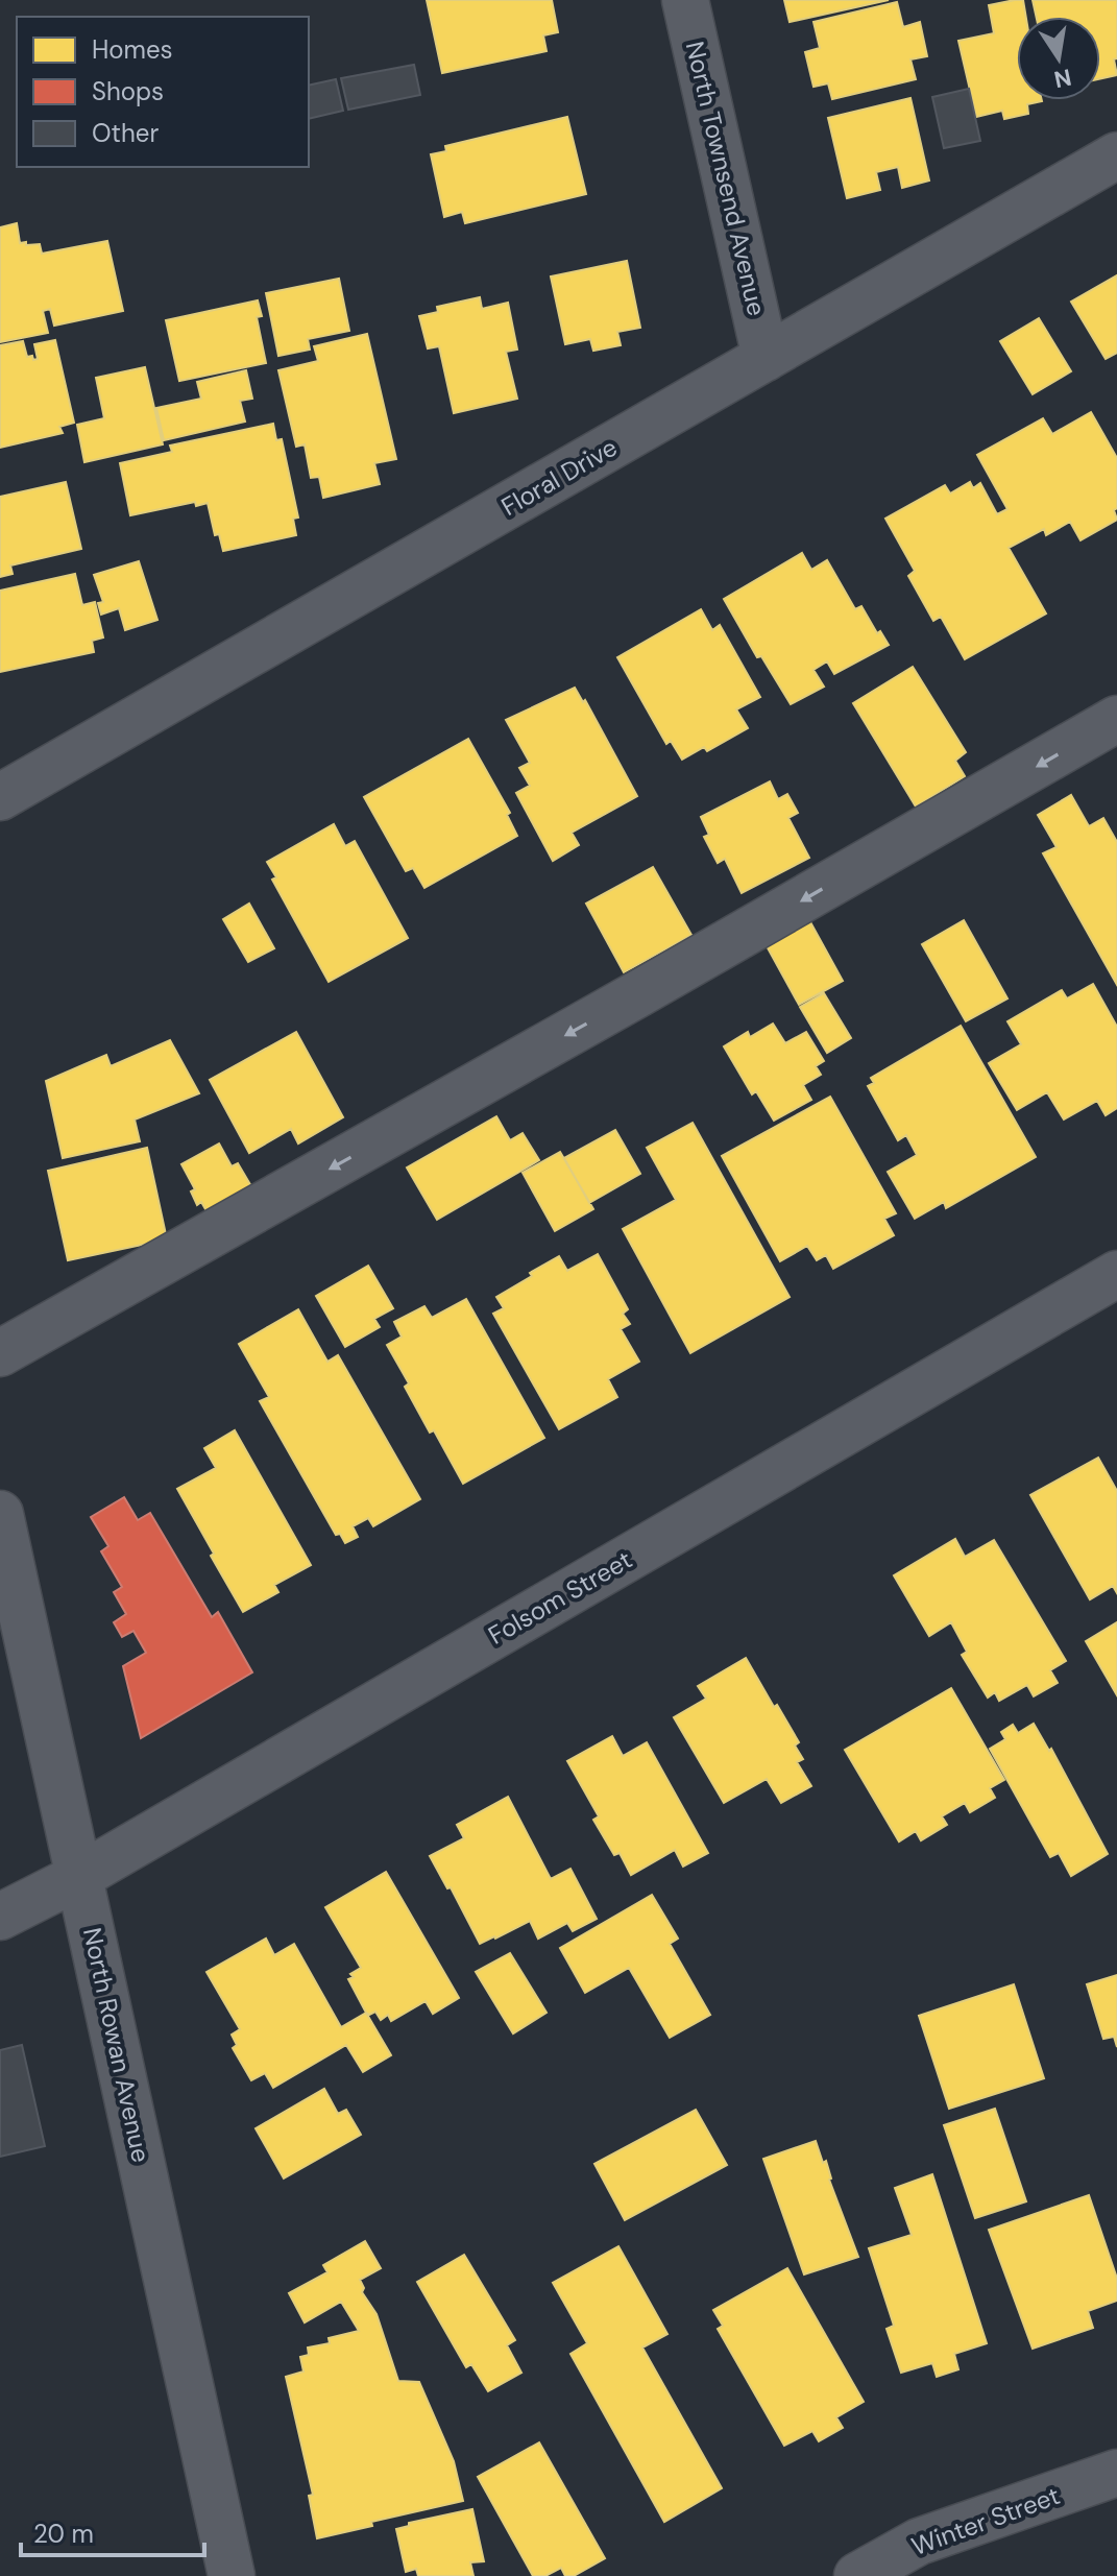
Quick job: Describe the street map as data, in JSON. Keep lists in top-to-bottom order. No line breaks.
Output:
{"streets":{"street":["North Townsend Avenue","Floral Drive","Folsom Street","North Rowan Avenue","Winter Street"]},"crossings":[["North Townsend Avenue","Floral Drive"],["Folsom Street","North Rowan Avenue"]],"legend":["Homes","Shops","Other"],"scale_bar":"20 m","north":"bottom"}
